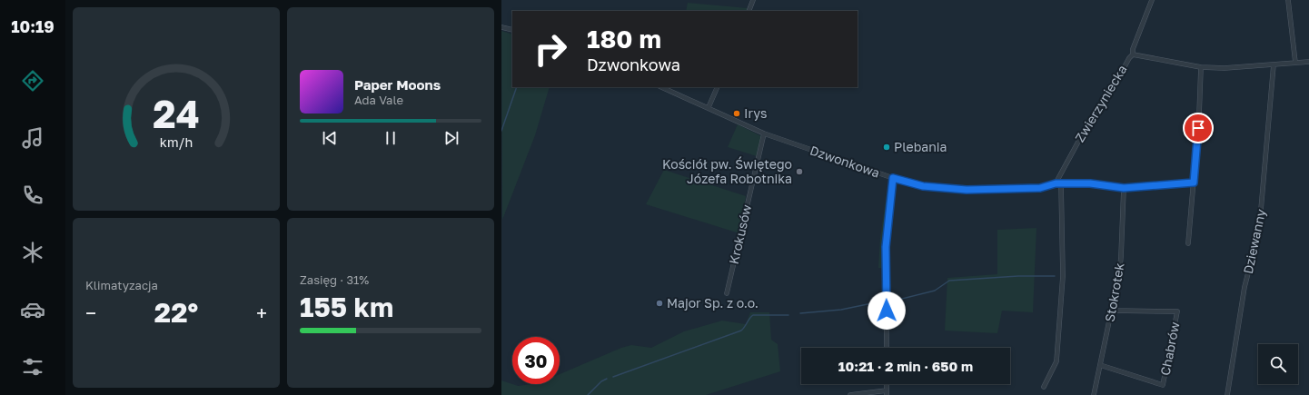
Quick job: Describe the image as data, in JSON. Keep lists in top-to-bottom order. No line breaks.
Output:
{"streets":{"street":["Zwierzyniecka","Dzwonkowa","Krokusów","Dziewanny","Stokrotek","Chabrów"]},"crossings":[["Zwierzyniecka","Dzwonkowa"],["Zwierzyniecka","Dziewanny"],["Dzwonkowa","Krokusów"],["Dzwonkowa","Stokrotek"],["Stokrotek","Chabrów"]],"places":["Irys","Plebania","Kościół pw. Świętego Józefa Robotnika","Major Sp. z o.o."],"page":{"tabs":"10:19","turn":["180 m","Dzwonkowa"],"song":["Paper Moons","Ada Vale"],"tile":["Klimatyzacja",["Zasięg · 31%","155 km"]],"heat":["−","22°","+"],"limit":"30","trip":"10:21 · 2 min · 650 m","gauge":["24","km/h"]}}
